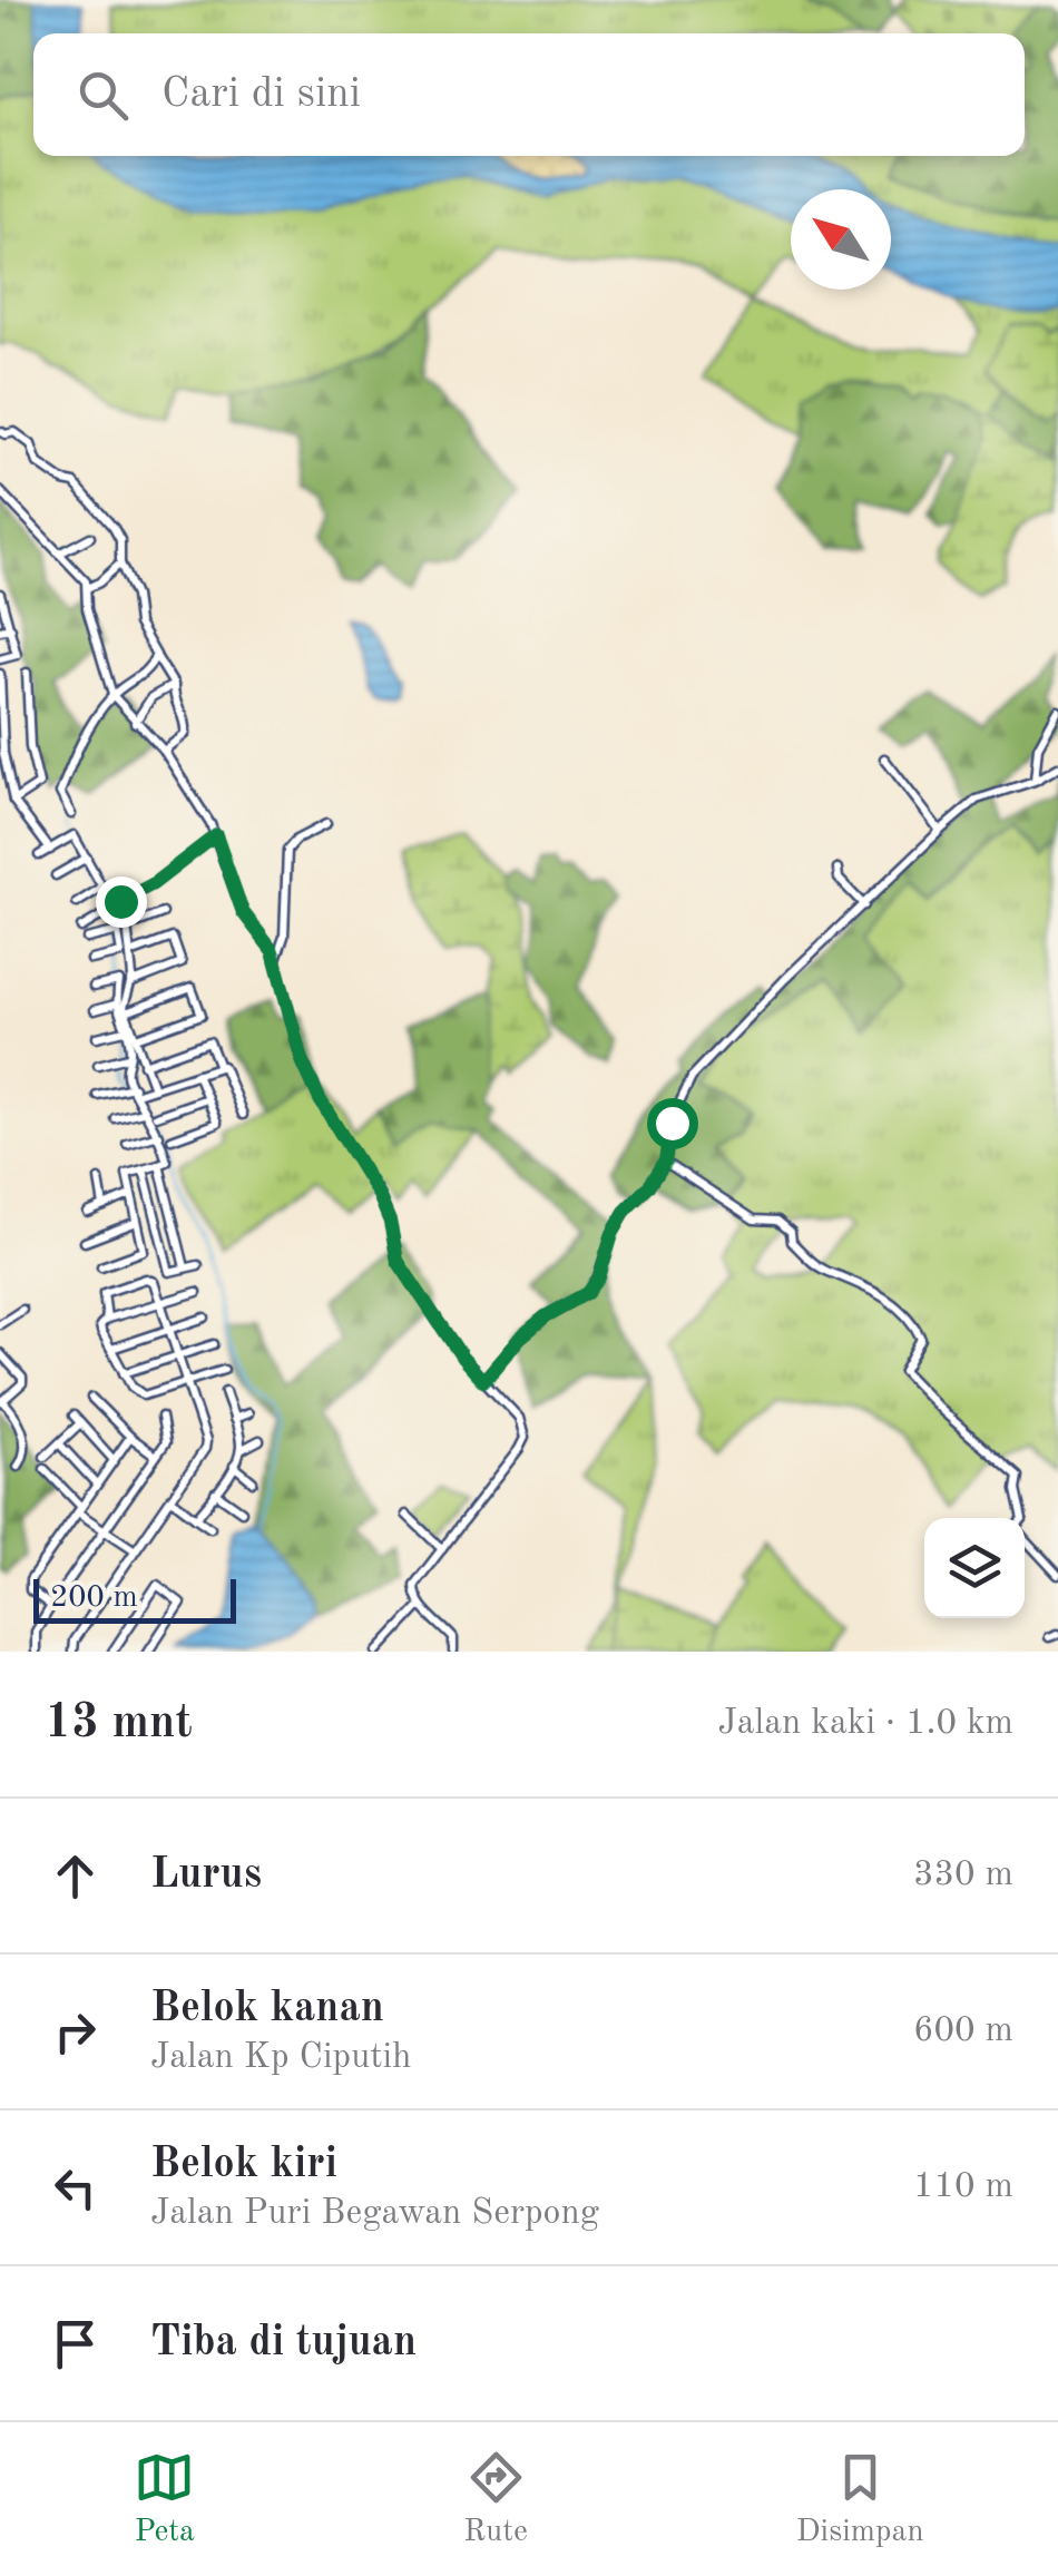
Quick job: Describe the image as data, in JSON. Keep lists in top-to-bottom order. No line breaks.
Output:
{"scale_bar":"200 m","north":"top left","page":{"search":"Cari di sini","scale":"200 m","heading":["13 mnt","Jalan kaki · 1.0 km"],"list":[["Lurus","330 m"],["Belok kanan","Jalan Kp Ciputih","600 m"],["Belok kiri","Jalan Puri Begawan Serpong","110 m"],"Tiba di tujuan"],"nav":["Peta","Rute","Disimpan"]}}
